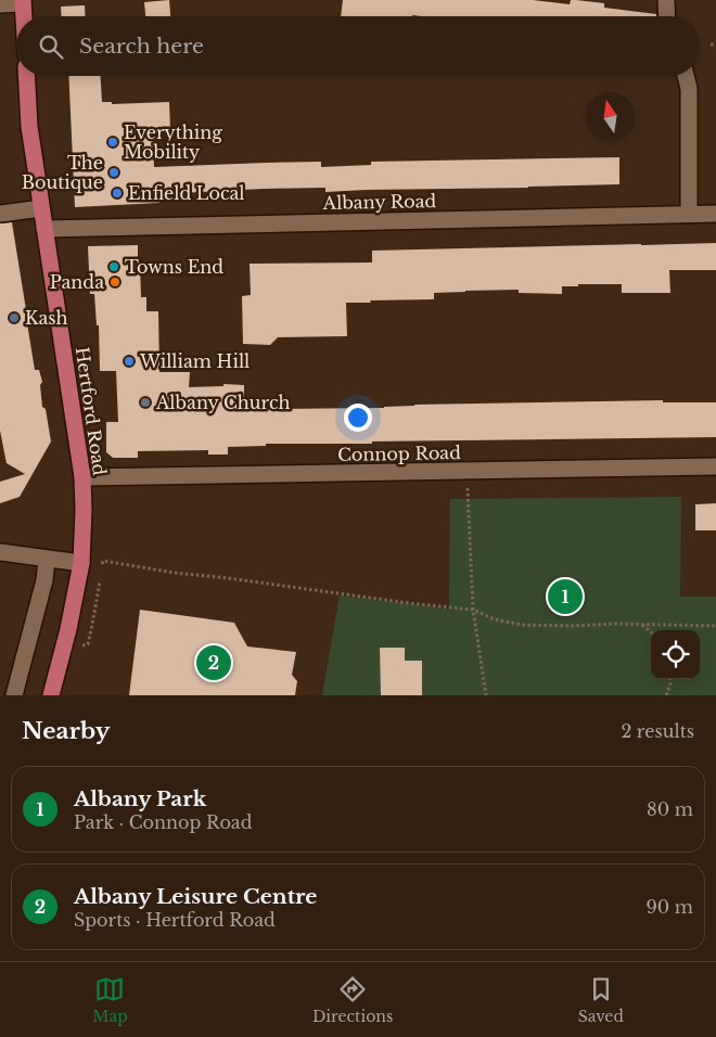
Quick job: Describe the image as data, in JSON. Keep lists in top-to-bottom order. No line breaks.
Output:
{"streets":{"main road":["Hertford Road"],"street":["Albany Road","Connop Road"]},"crossings":[["Albany Road","Hertford Road"],["Hertford Road","Connop Road"]],"places":["Everything Mobility","The Boutique","Enfield Local","Towns End","Panda","Kash","William Hill","Albany Church"],"north":"top","page":{"search":"Search here","pins":["1","2"],"heading":["Nearby","2 results"],"list":[{"mark":"1","name":"Albany Park","note":"Park · Connop Road","value":"80 m"},{"mark":"2","name":"Albany Leisure Centre","note":"Sports · Hertford Road","value":"90 m"}],"nav":["Map","Directions","Saved"]}}
